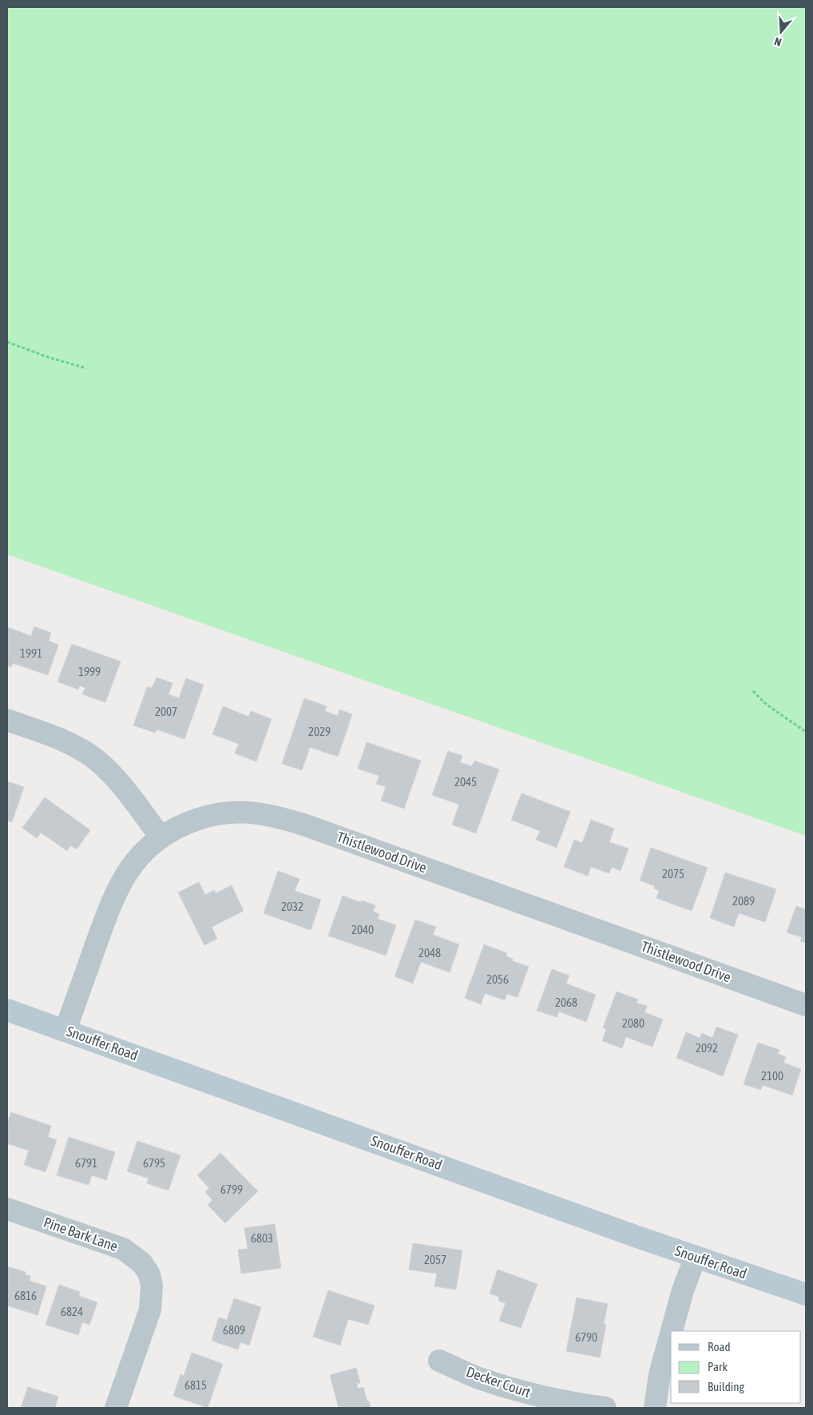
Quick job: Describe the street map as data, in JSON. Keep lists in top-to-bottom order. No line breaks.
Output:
{"streets":{"main road":["Snouffer Road"],"street":["Thistlewood Drive","Pine Bark Lane","Decker Court"]},"crossings":[["Thistlewood Drive","Snouffer Road"]],"house_numbers":["1991","1999","2007","2029","2045","2075","2089","2032","2040","2048","2056","2068","2080","2092","2100","6791","6795","6799","6803","2057","6816","6824","6809","6790","6815"],"legend":["Road","Park","Building"],"north":"bottom"}
